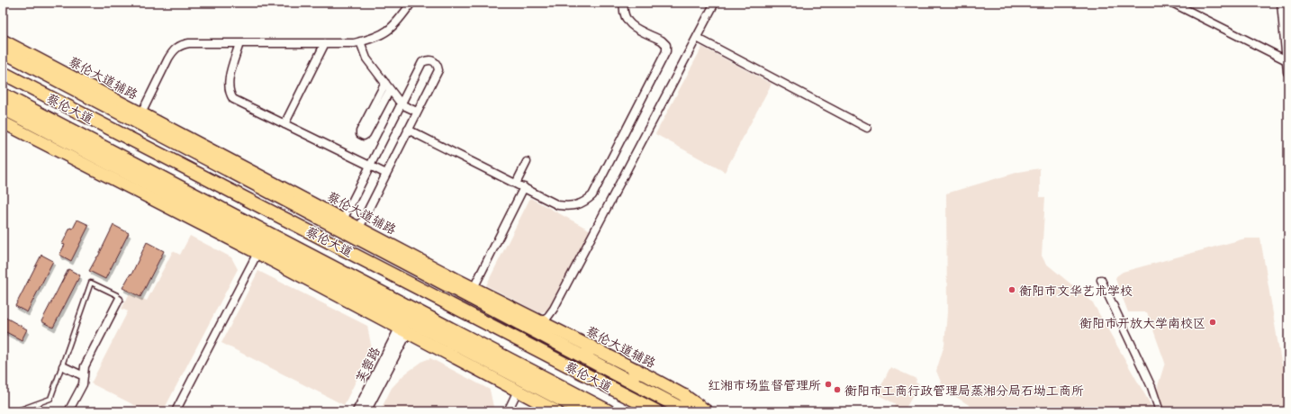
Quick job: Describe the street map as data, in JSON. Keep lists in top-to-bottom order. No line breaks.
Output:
{"streets":{"highway":["蔡伦大道"],"main road":["蔡伦大道辅路"],"street":["芙蓉路"]},"places":["衡阳市文华艺术学校","衡阳市开放大学南校区","红湘市场监督管理所","衡阳市工商行政管理局蒸湘分局石坳工商所"]}
